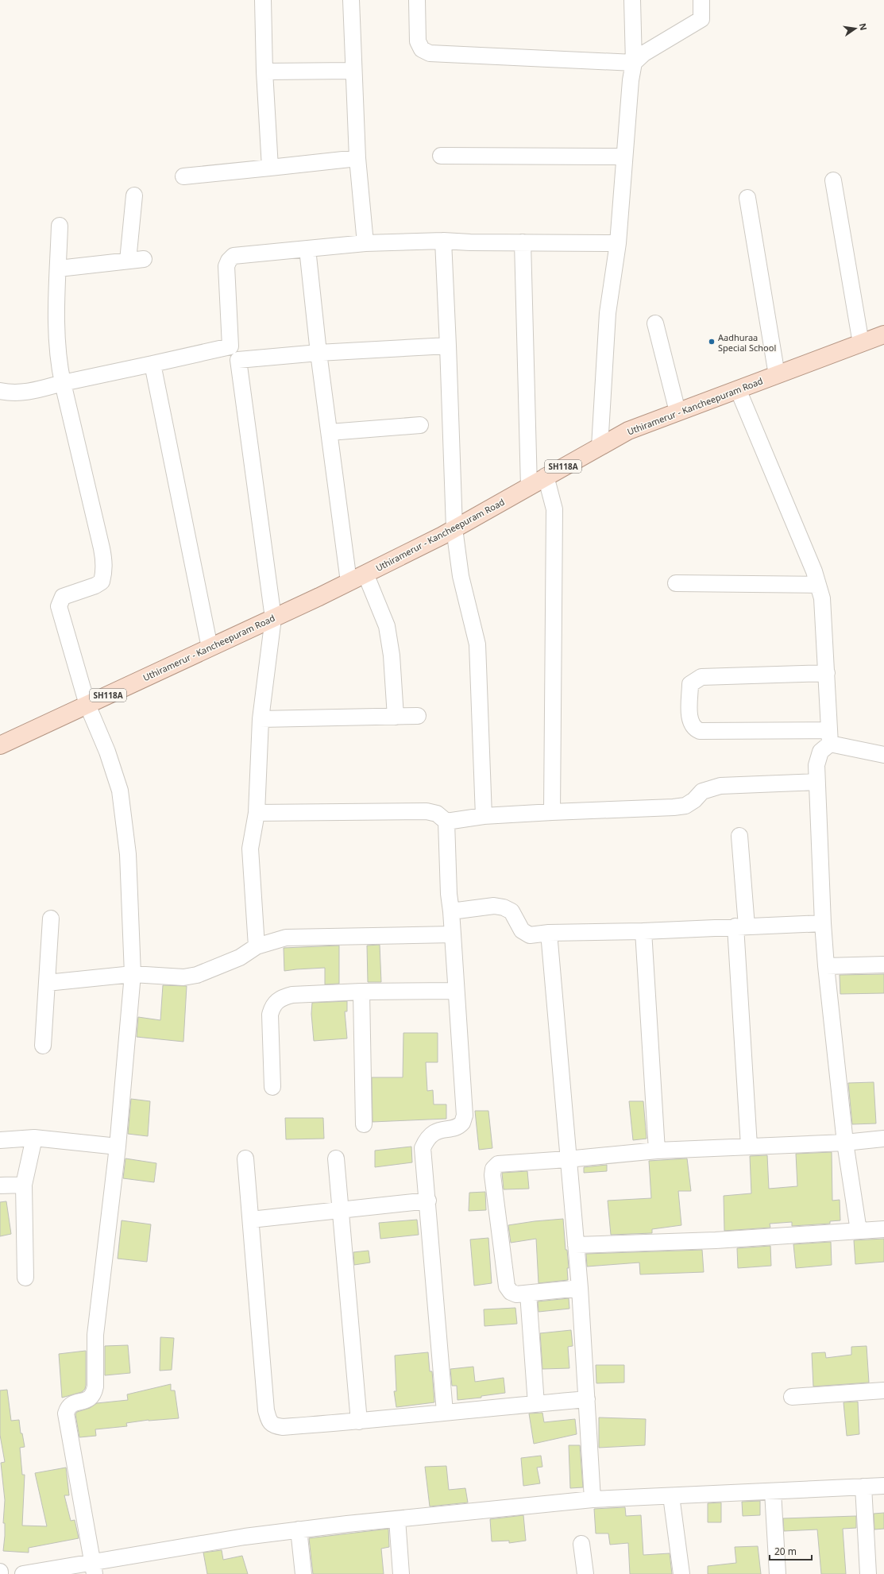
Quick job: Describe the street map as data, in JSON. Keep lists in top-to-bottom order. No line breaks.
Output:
{"streets":{"main road":["Uthiramerur - Kancheepuram Road","SH118A"]},"places":["Aadhuraa Special School"],"scale_bar":"20 m","north":"right"}
